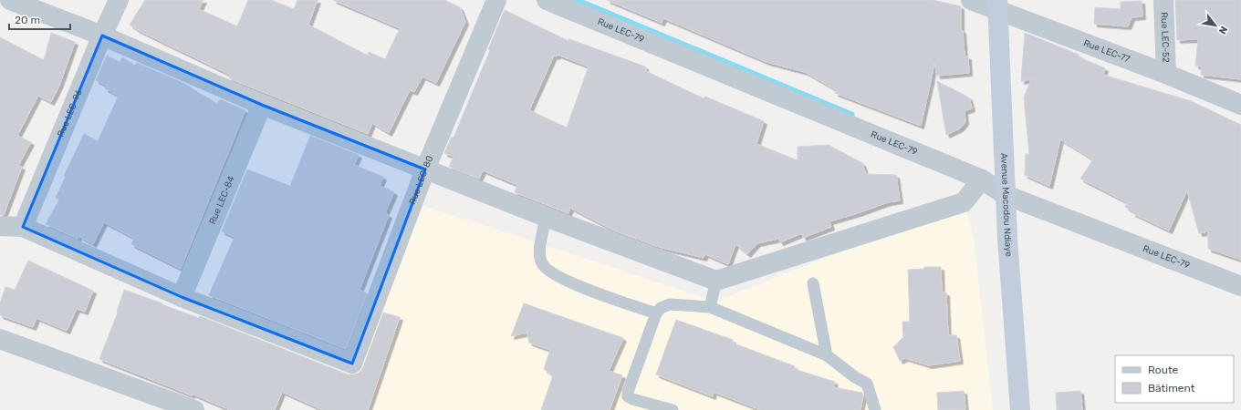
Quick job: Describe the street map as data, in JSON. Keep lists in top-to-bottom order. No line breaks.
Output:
{"streets":{"street":["Rue LEC-79","Rue LEC-52","Rue LEC-77","Rue LEC-96","Rue LEC-80","Rue LEC-84","Avenue Macodou Ndiaye"]},"crossings":[["Rue LEC-79","Avenue Macodou Ndiaye"],["Rue LEC-52","Rue LEC-77"],["Rue LEC-77","Avenue Macodou Ndiaye"],["Rue LEC-80","Rue LEC-84"]],"legend":["Route","Bâtiment"],"scale_bar":"20 m","north":"bottom right"}
